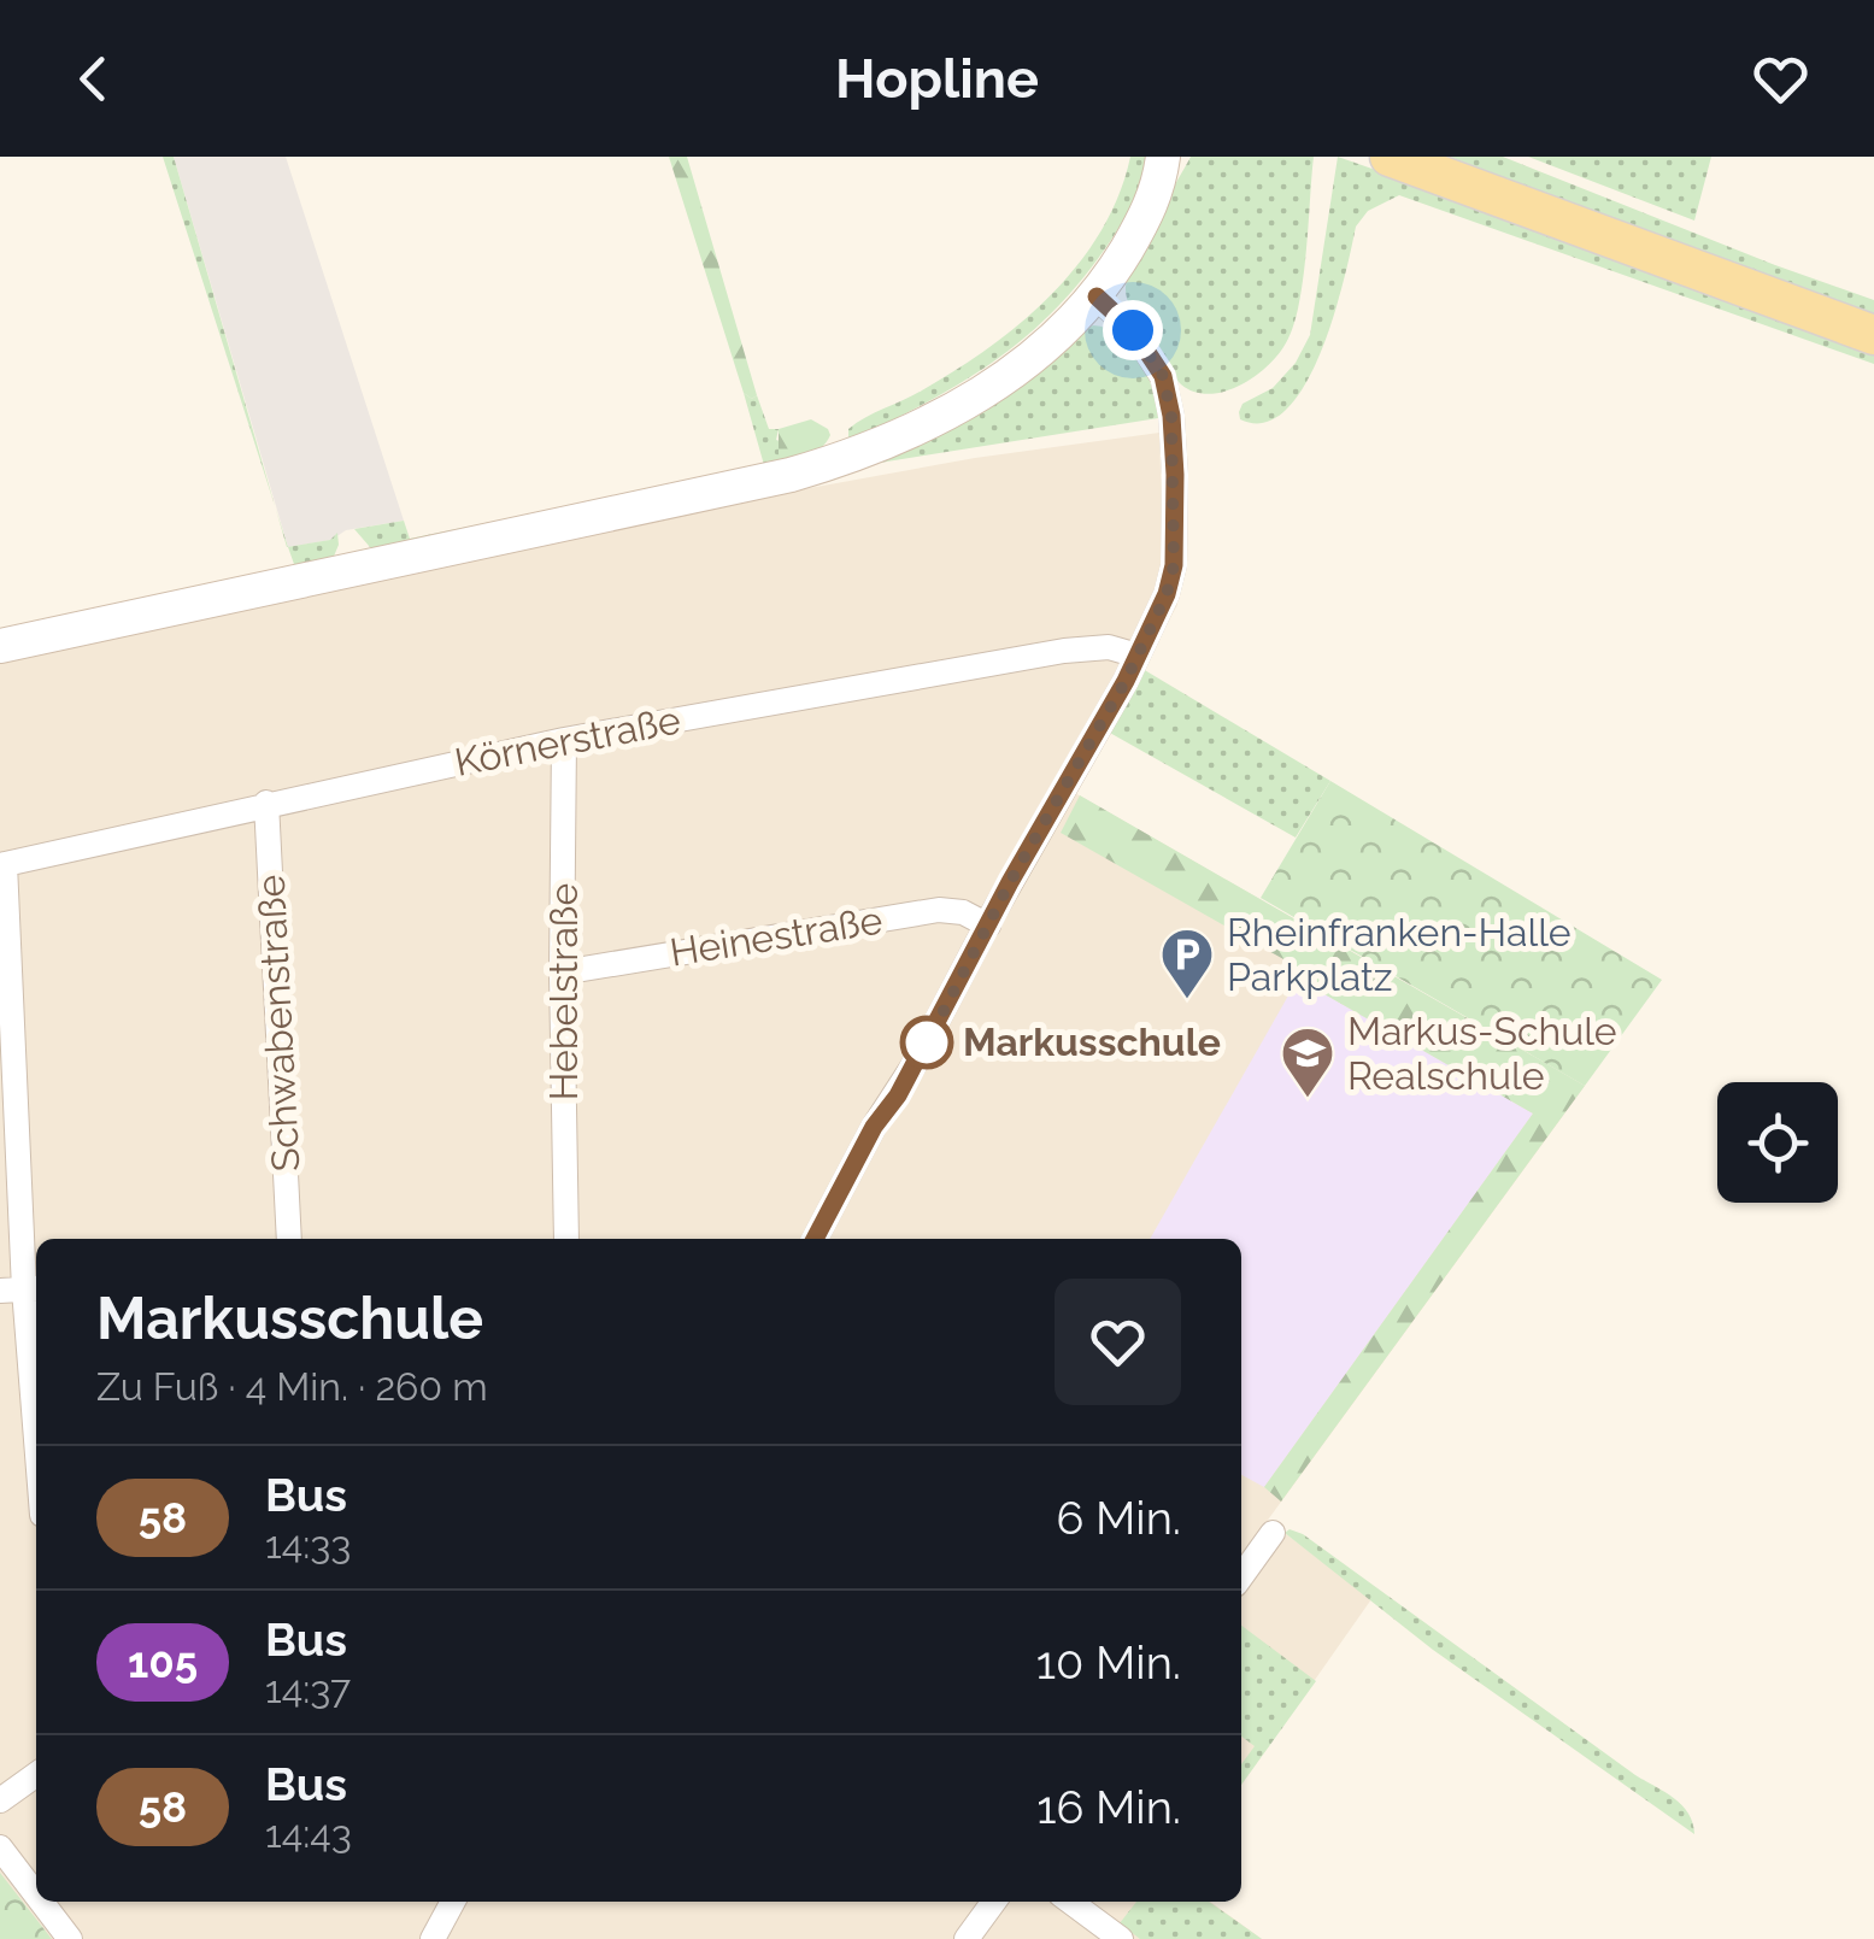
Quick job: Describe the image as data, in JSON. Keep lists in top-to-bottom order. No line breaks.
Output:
{"streets":{"street":["Körnerstraße","Heinestraße","Hebelstraße","Schwabenstraße"]},"crossings":[["Körnerstraße","Hebelstraße"],["Körnerstraße","Schwabenstraße"],["Heinestraße","Hebelstraße"]],"places":{"parking":["Rheinfranken-Halle Parkplatz"],"other":["Markusschule"],"school or university":["Markus-Schule Realschule"]},"lines":["bus line 58"],"page":{"header":"Hopline","heading":["Markusschule","Zu Fuß · 4 Min. · 260 m"],"list":[{"mark":"58","name":"Bus","note":"14:33","value":"6 Min."},{"mark":"105","name":"Bus","note":"14:37","value":"10 Min."},{"mark":"58","name":"Bus","note":"14:43","value":"16 Min."}]}}
